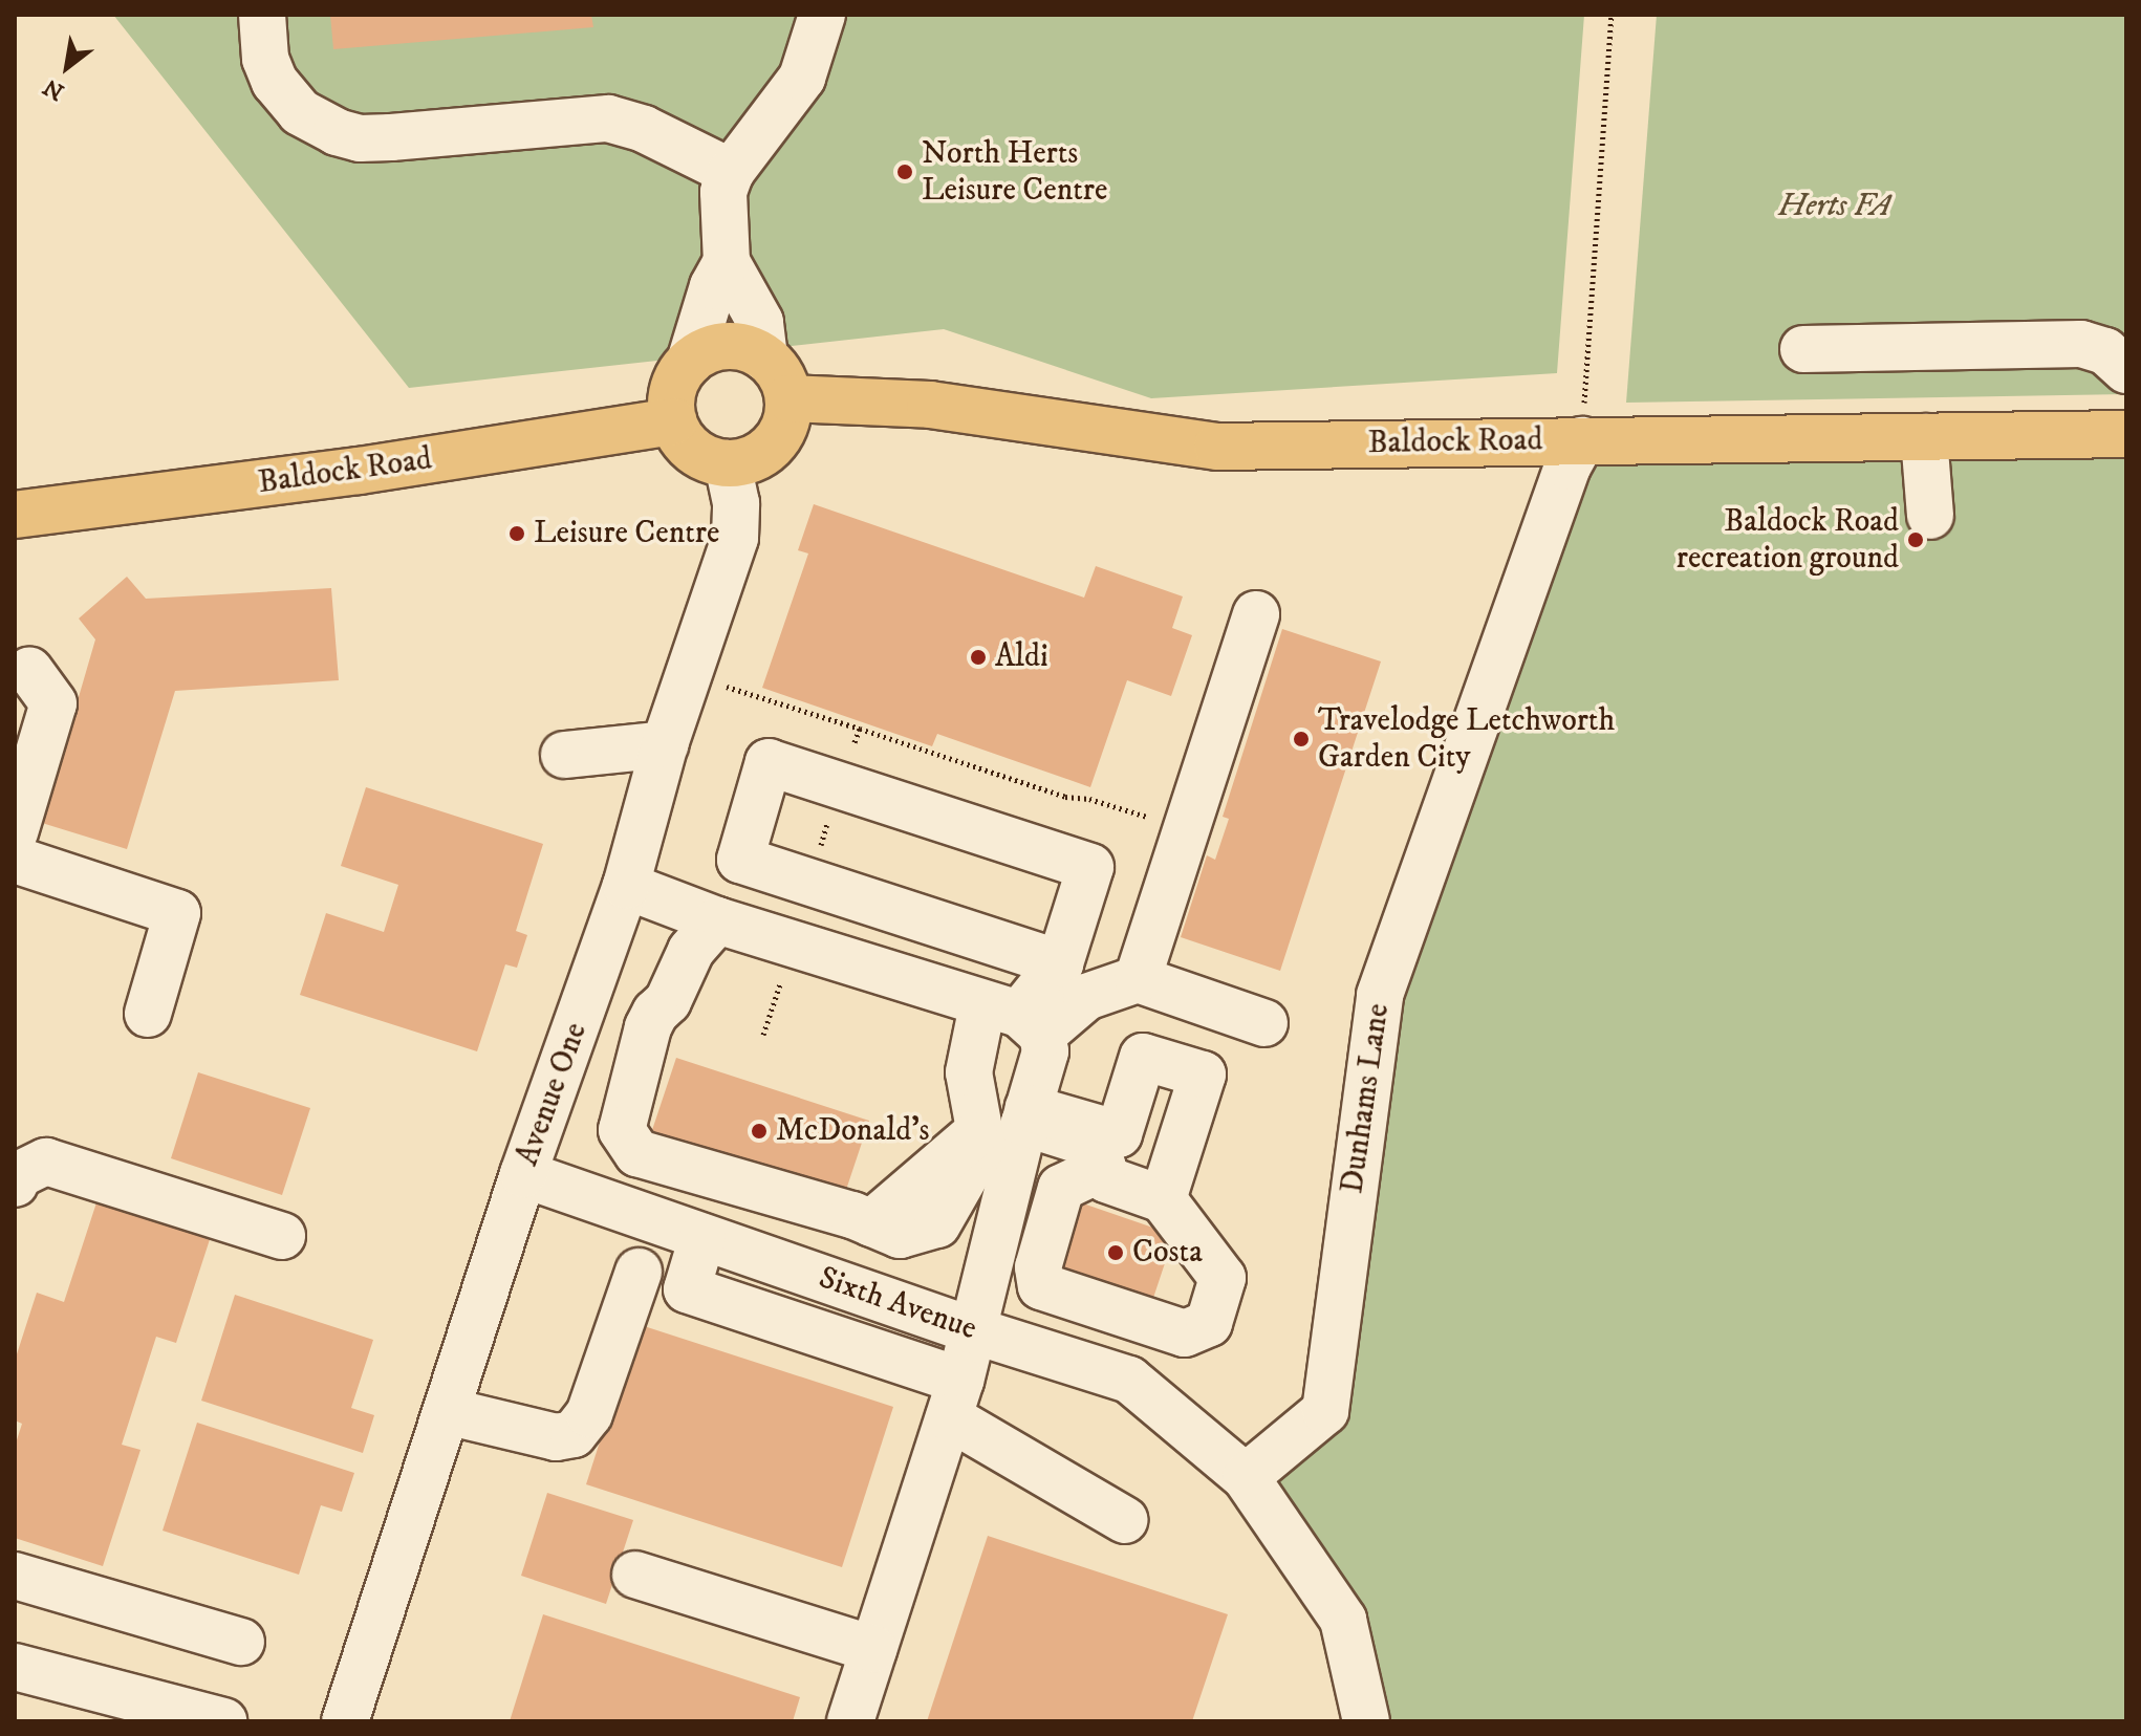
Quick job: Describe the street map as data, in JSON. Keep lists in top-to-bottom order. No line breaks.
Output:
{"streets":{"main road":["Baldock Road"],"street":["Avenue One","Dunhams Lane","Sixth Avenue"]},"crossings":[["Baldock Road","Avenue One"],["Baldock Road","Dunhams Lane"],["Avenue One","Sixth Avenue"],["Dunhams Lane","Sixth Avenue"]],"parks":["Herts FA"],"places":["North Herts Leisure Centre","Leisure Centre","Baldock Road recreation ground","Aldi","Travelodge Letchworth Garden City","McDonald's","Costa"],"north":"bottom left"}
